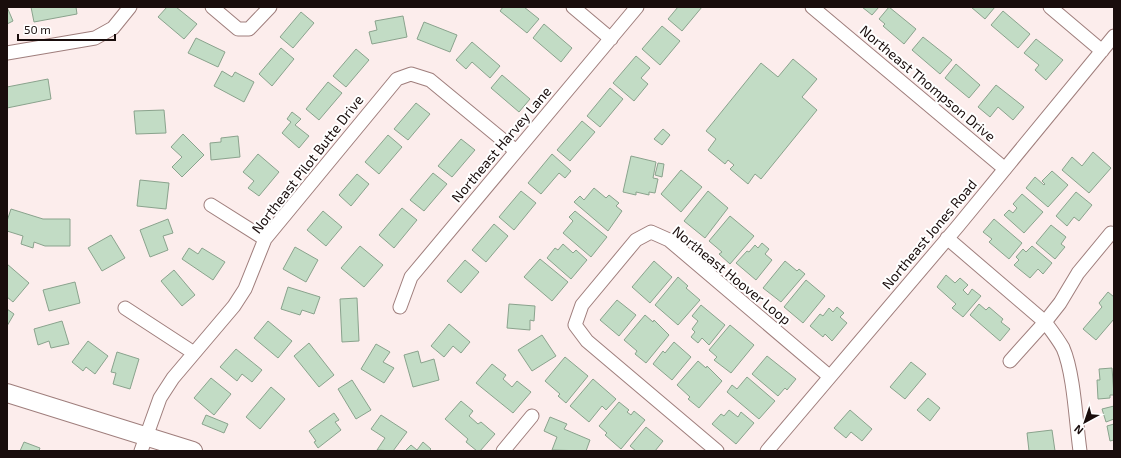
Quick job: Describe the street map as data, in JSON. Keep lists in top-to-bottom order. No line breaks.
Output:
{"streets":{"street":["Northeast Thompson Drive","Northeast Harvey Lane","Northeast Pilot Butte Drive","Northeast Jones Road","Northeast Hoover Loop"]},"crossings":[["Northeast Thompson Drive","Northeast Jones Road"],["Northeast Harvey Lane","Northeast Pilot Butte Drive"],["Northeast Jones Road","Northeast Hoover Loop"]],"scale_bar":"50 m","north":"bottom left"}
